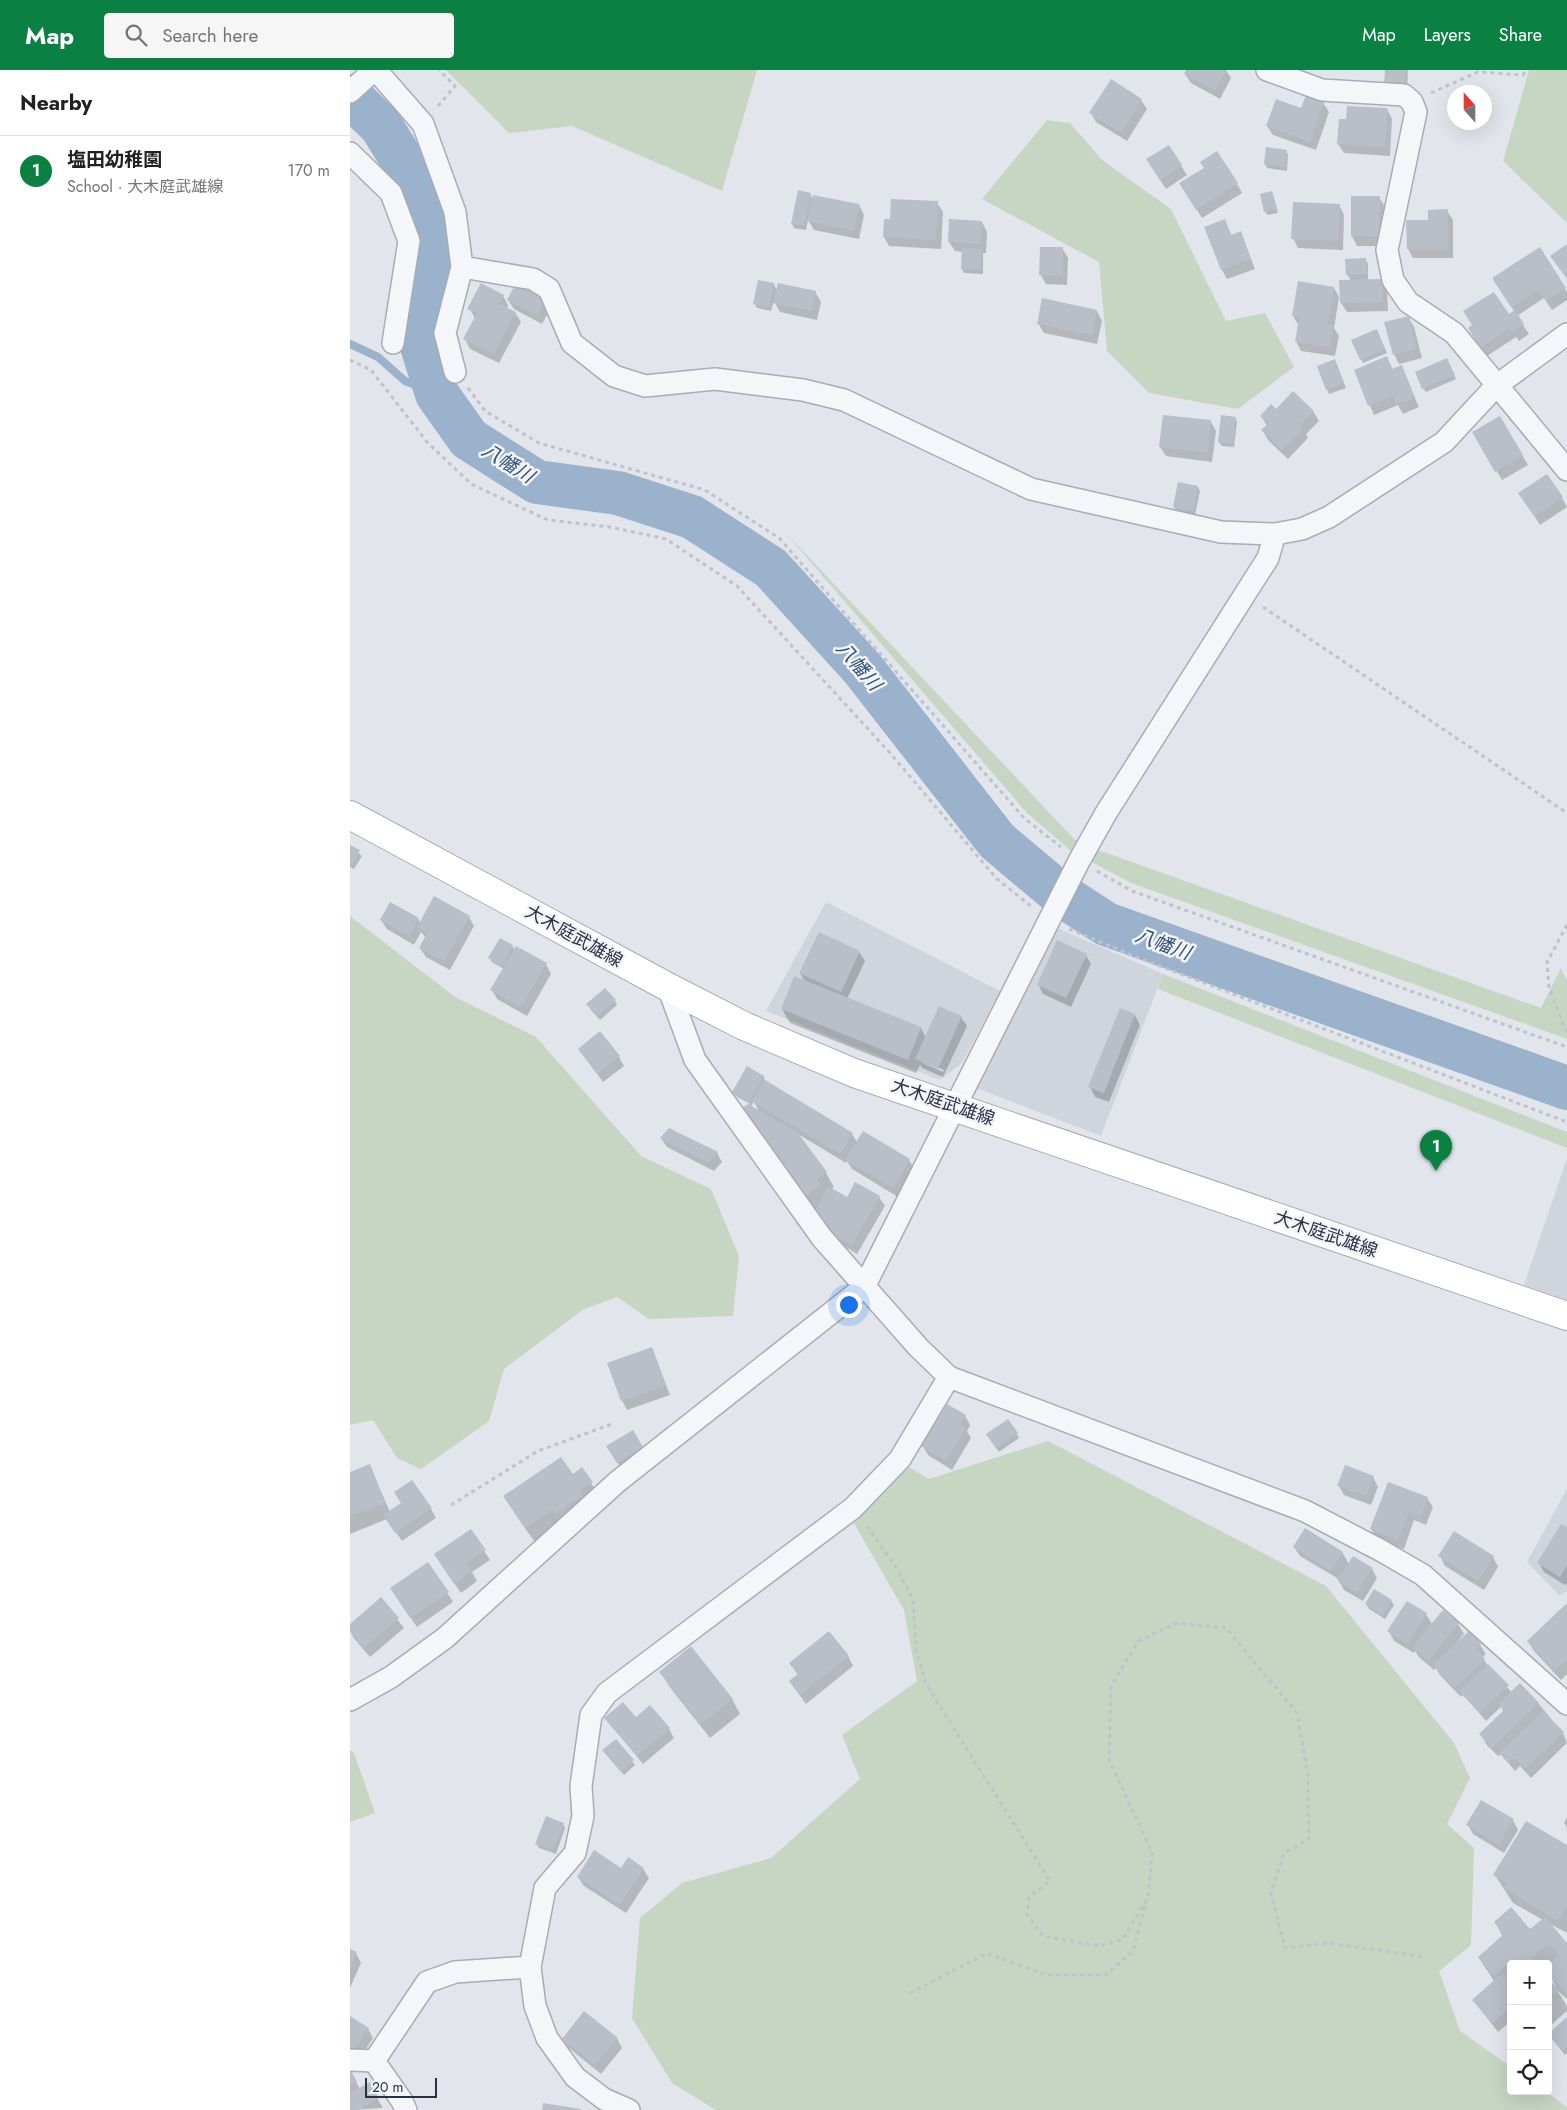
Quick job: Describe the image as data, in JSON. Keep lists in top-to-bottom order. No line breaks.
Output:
{"streets":{"main road":["大木庭武雄線"]},"water":["八幡川"],"scale_bar":"20 m","north":"top","page":{"header":"Map","search":"Search here","nav":["Map","Layers","Share"],"heading":"Nearby","list":[{"mark":"1","name":"塩田幼稚園","note":"School · 大木庭武雄線","value":"170 m"}],"pins":"1","map_buttons":["+","−"],"scale":"20 m"}}
